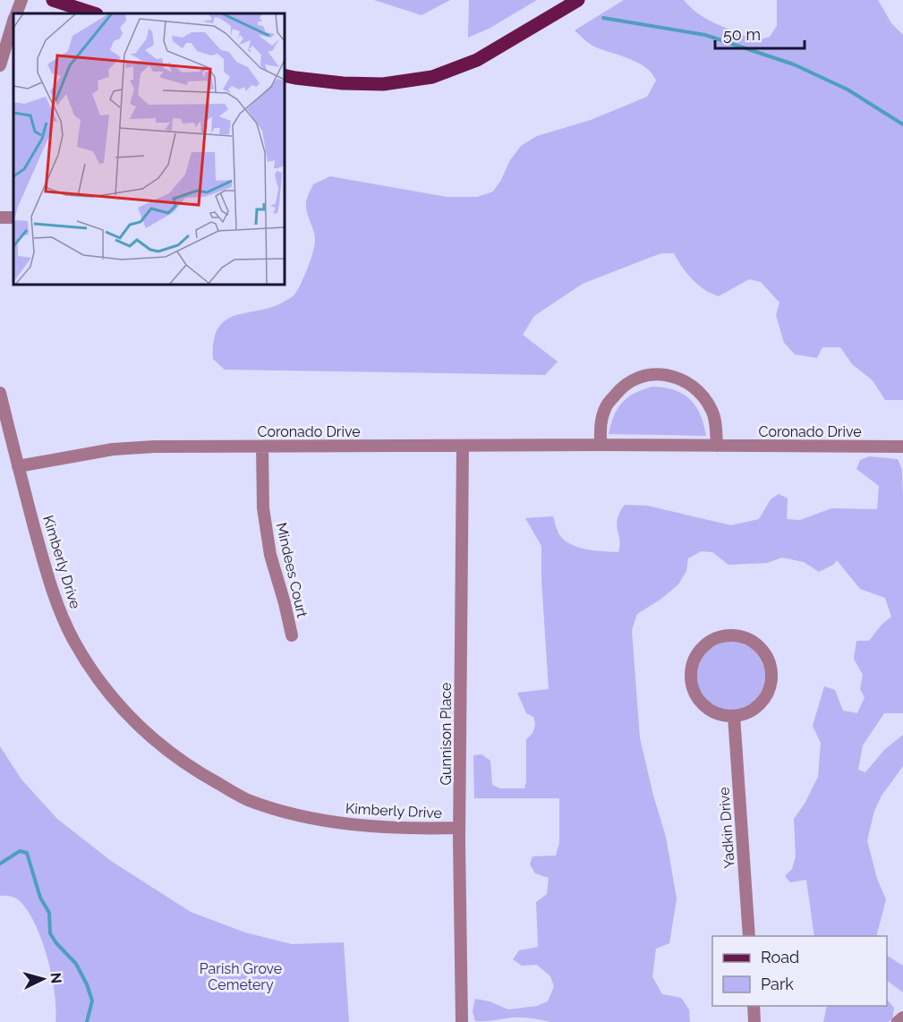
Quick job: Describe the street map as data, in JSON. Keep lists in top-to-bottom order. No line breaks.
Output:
{"streets":{"street":["Coronado Drive","Kimberly Drive","Mindees Court","Gunnison Place","Yadkin Drive"]},"crossings":[["Coronado Drive","Kimberly Drive"],["Coronado Drive","Mindees Court"],["Coronado Drive","Gunnison Place"],["Kimberly Drive","Gunnison Place"]],"parks":["Parish Grove Cemetery"],"legend":["Road","Park"],"scale_bar":"50 m","north":"right"}
